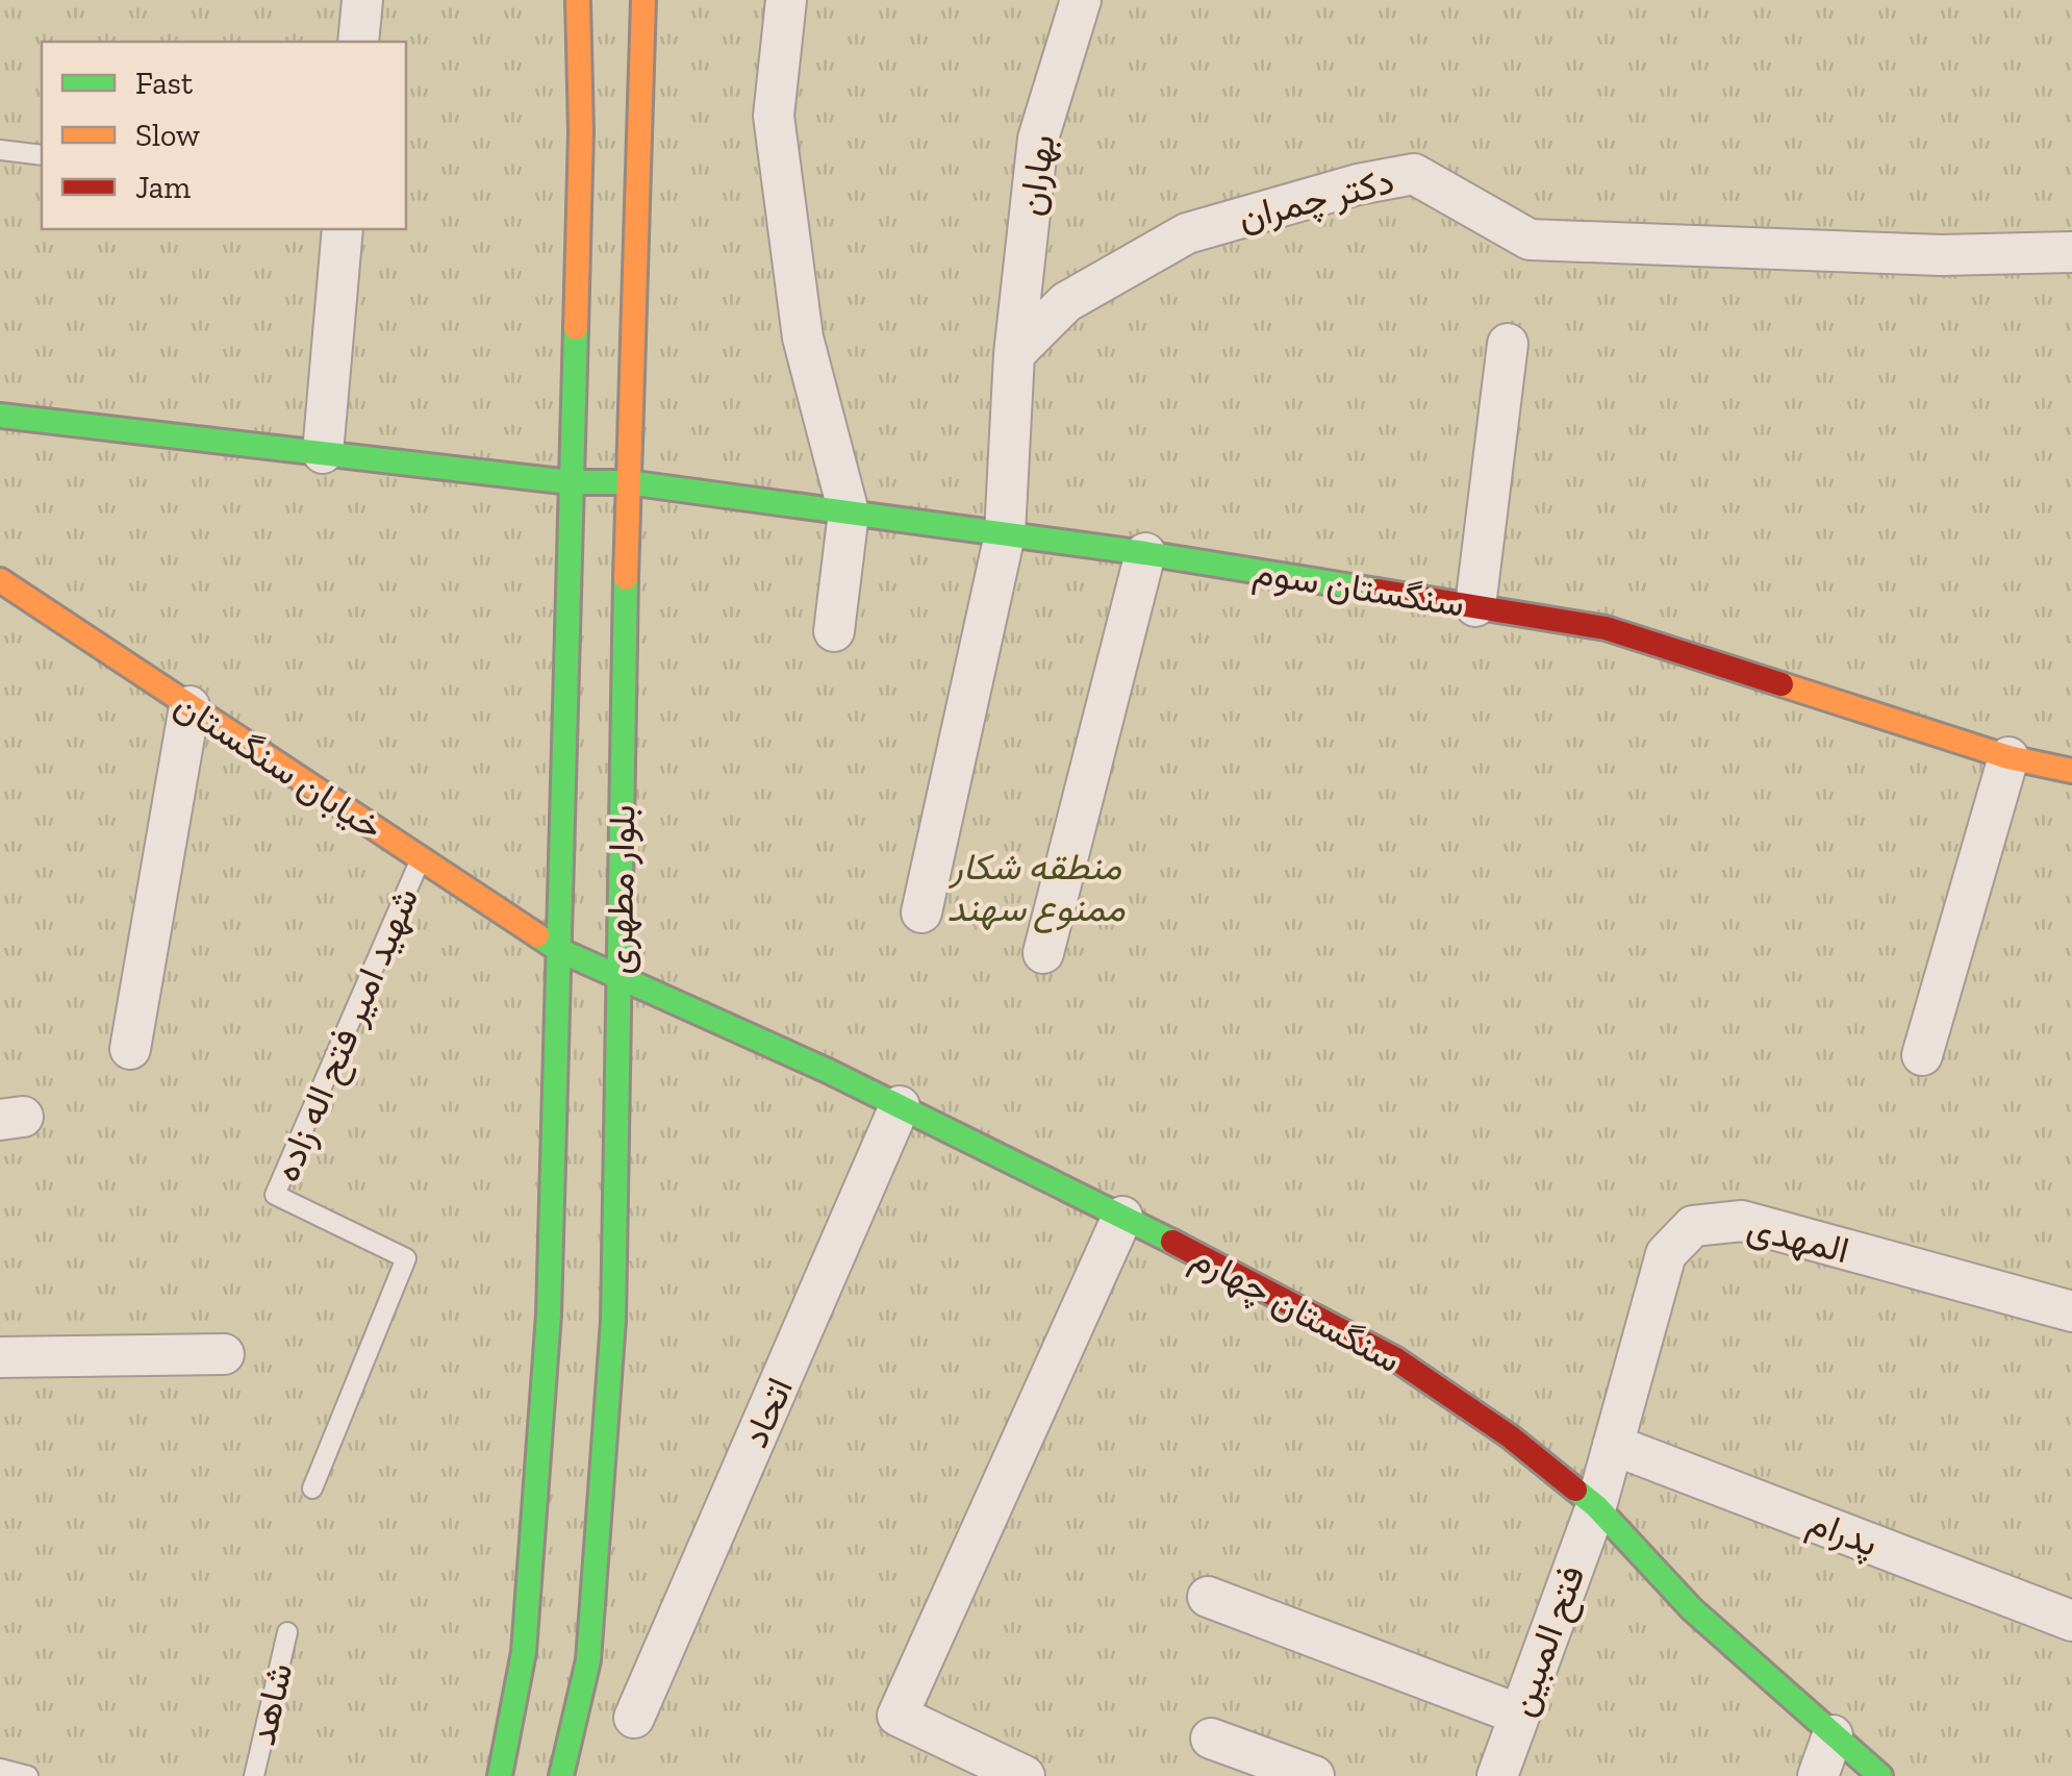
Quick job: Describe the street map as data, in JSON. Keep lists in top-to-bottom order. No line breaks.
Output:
{"streets":{"street":["بهاران","دکتر چمران","سنگستان سوم","خیابان سنگستان","بلوار مطهری","المهدی","سنگستان چهارم","اتحاد","پدرام","فتح المبین"],"lane":["شهید امیر فتح اله زاده","شاهد"]},"crossings":[["بهاران","دکتر چمران"],["سنگستان سوم","بلوار مطهری"],["خیابان سنگستان","بلوار مطهری"],["خیابان سنگستان","شهید امیر فتح اله زاده"],["خیابان سنگستان","سنگستان چهارم"],["بلوار مطهری","سنگستان چهارم"],["المهدی","سنگستان چهارم"],["المهدی","پدرام"],["المهدی","فتح المبین"],["سنگستان چهارم","اتحاد"],["سنگستان چهارم","فتح المبین"]],"parks":["منطقه شکار ممنوع سهند"],"legend":["Fast","Slow","Jam"]}
